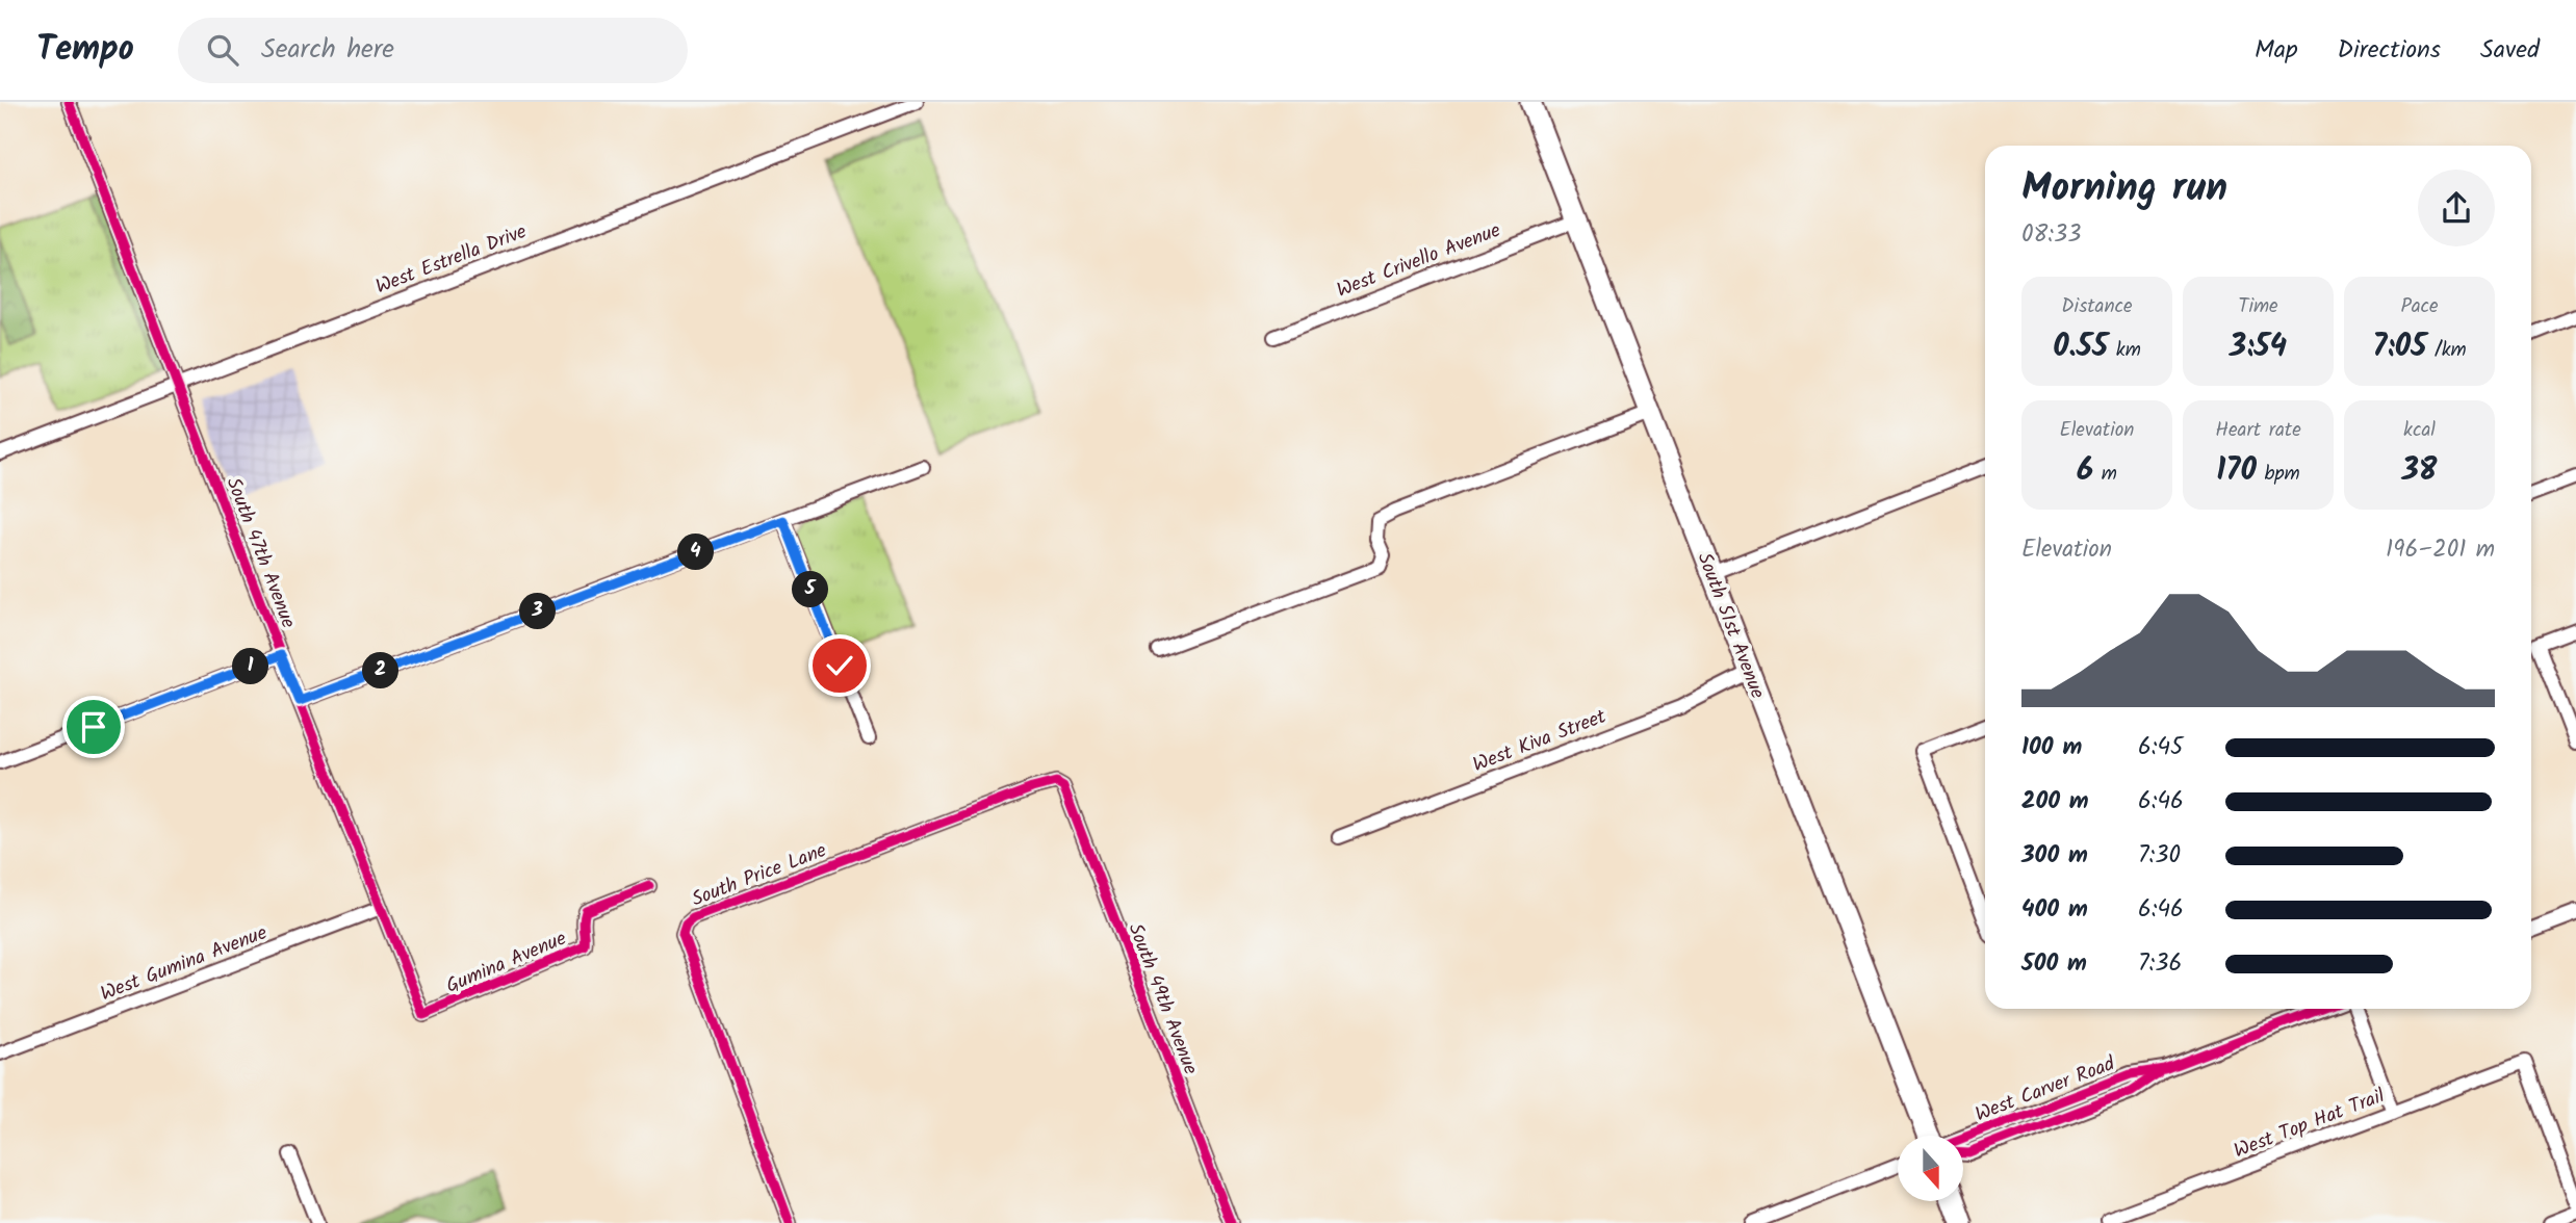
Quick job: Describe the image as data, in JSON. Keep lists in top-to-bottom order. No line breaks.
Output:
{"streets":{"main road":["South 51st Avenue"],"street":["West Estrella Drive","West Crivello Avenue","South 47th Avenue","West Kiva Street","South Price Lane","Gumina Avenue","West Gumina Avenue","South 49th Avenue","West Carver Road","West Top Hat Trail"]},"crossings":[["West Estrella Drive","South 47th Avenue"],["West Crivello Avenue","South 51st Avenue"],["South 47th Avenue","Gumina Avenue"],["South 47th Avenue","West Gumina Avenue"],["South 51st Avenue","West Kiva Street"],["South Price Lane","South 49th Avenue"]],"north":"bottom","page":{"header":"Tempo","search":"Search here","nav":["Map","Directions","Saved"],"heading":["Morning run","08:33"],"stats":[["Distance","0.55 km"],["Time","3:54"],["Pace","7:05 /km"],["Elevation","6 m"],["Heart rate","170 bpm"],["kcal","38"]],"chart":["Elevation","196–201 m"],"pins":["4","5","3","1","2"],"list":[{"name":"100 m","note":"6:45"},{"name":"200 m","note":"6:46"},{"name":"300 m","note":"7:30"},{"name":"400 m","note":"6:46"},{"name":"500 m","note":"7:36"}]}}
